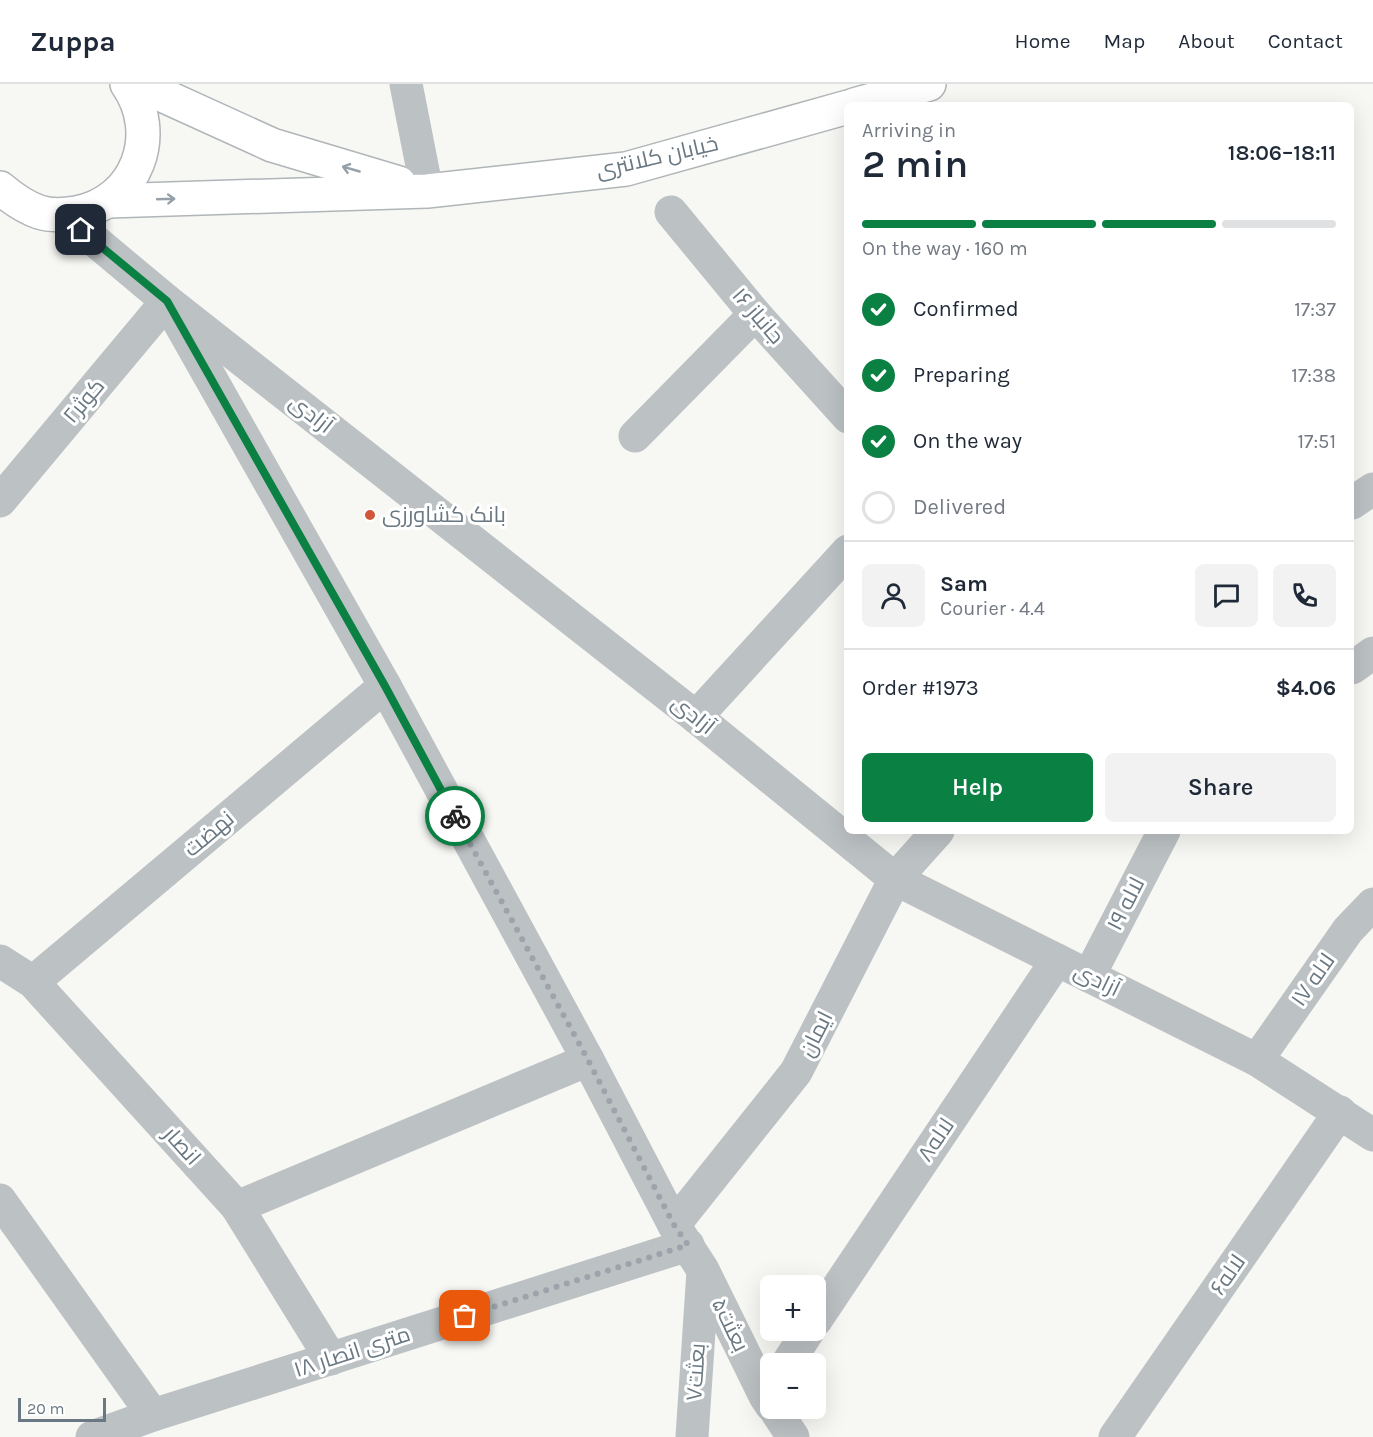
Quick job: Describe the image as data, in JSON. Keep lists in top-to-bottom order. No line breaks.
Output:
{"streets":{"main road":["خیابان کلانتری"],"street":["جانباز ۱۶","کوثر۲","آزادی","نهضت","لاله ۱۹","لاله ۱۷","ایمان","لاله۸","انصار","لاله۶","بعثت۵","۱۸ متری انصار","بعثت۷"]},"crossings":[["کوثر۲","آزادی"],["کوثر۲","بعثت۵"],["آزادی","لاله ۱۹"],["آزادی","لاله ۱۷"],["آزادی","ایمان"],["آزادی","لاله۸"],["آزادی","لاله۶"],["آزادی","بعثت۵"],["نهضت","انصار"],["نهضت","بعثت۵"],["ایمان","بعثت۵"],["ایمان","۱۸ متری انصار"],["ایمان","بعثت۷"],["انصار","۱۸ متری انصار"],["بعثت۵","۱۸ متری انصار"],["بعثت۵","بعثت۷"],["۱۸ متری انصار","بعثت۷"]],"places":["بانک کشاورزی"],"scale_bar":"20 m","page":{"header":"Zuppa","nav":["Home","Map","About","Contact"],"heading":["2 min","Arriving in","18:06–18:11"],"panel":["Sam","Courier · 4.4","Order #1973","$4.06"],"bar":"On the way · 160 m","list":[["Confirmed","17:37"],["Preparing","17:38"],["On the way","17:51"],"Delivered"],"buttons":["Help","Share"],"map_buttons":["+","−"],"scale":"20 m"}}
